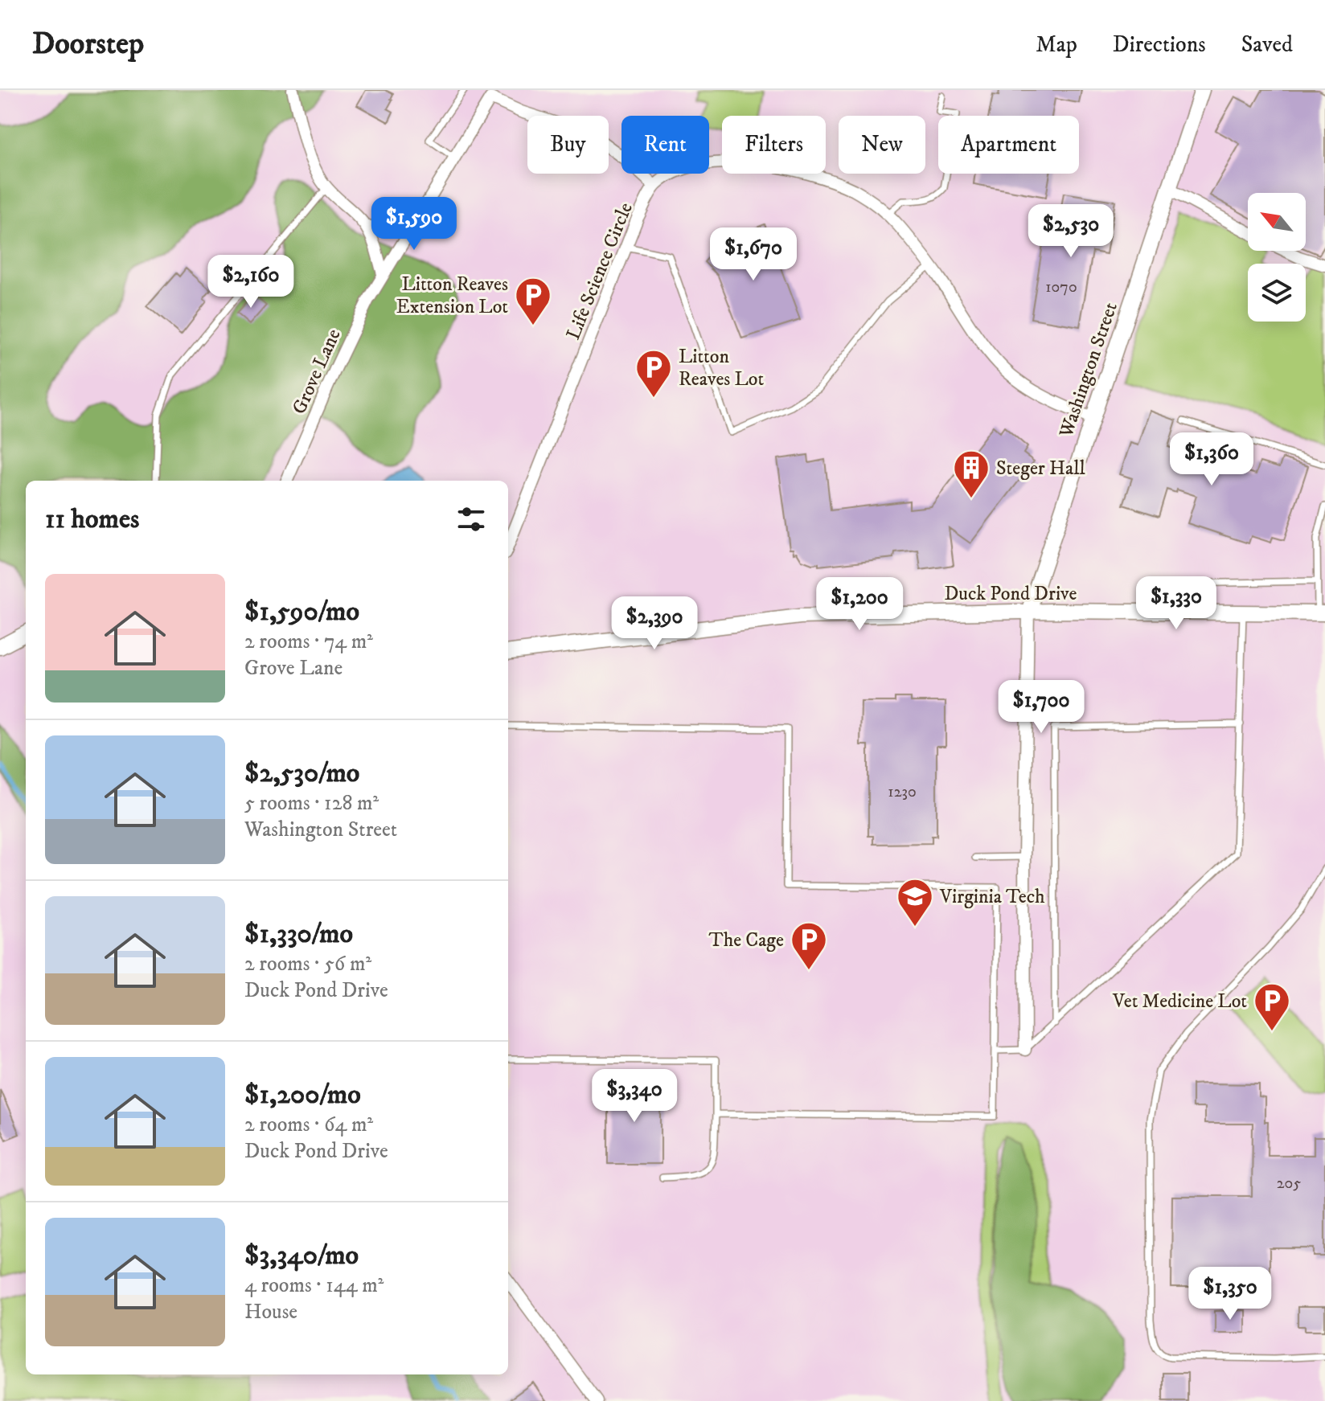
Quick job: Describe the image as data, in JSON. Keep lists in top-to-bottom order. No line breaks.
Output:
{"streets":{"street":["Life Science Circle","Washington Street","Grove Lane","Duck Pond Drive"]},"crossings":[["Life Science Circle","Washington Street"],["Washington Street","Duck Pond Drive"]],"places":{"parking":["Litton Reaves Extension Lot","Litton Reaves Lot","The Cage","Vet Medicine Lot"],"building":["Steger Hall"],"school or university":["Virginia Tech"]},"house_numbers":["1070","1230","205"],"north":"top left","page":{"header":"Doorstep","nav":["Map","Directions","Saved"],"chip":["Buy","Rent","Filters","New","Apartment"],"price":["$1,590","$2,530","$1,670","$2,160","$1,360","$1,330","$1,200","$2,390","$1,700","$3,340","$1,350"],"heading":"11 homes","list":[{"name":"$1,590/mo","note":"2 rooms · 74 m² · Grove Lane"},{"name":"$2,530/mo","note":"5 rooms · 128 m² · Washington Street"},{"name":"$1,330/mo","note":"2 rooms · 56 m² · Duck Pond Drive"},{"name":"$1,200/mo","note":"2 rooms · 64 m² · Duck Pond Drive"},{"name":"$3,340/mo","note":"4 rooms · 144 m² · House"}]}}
